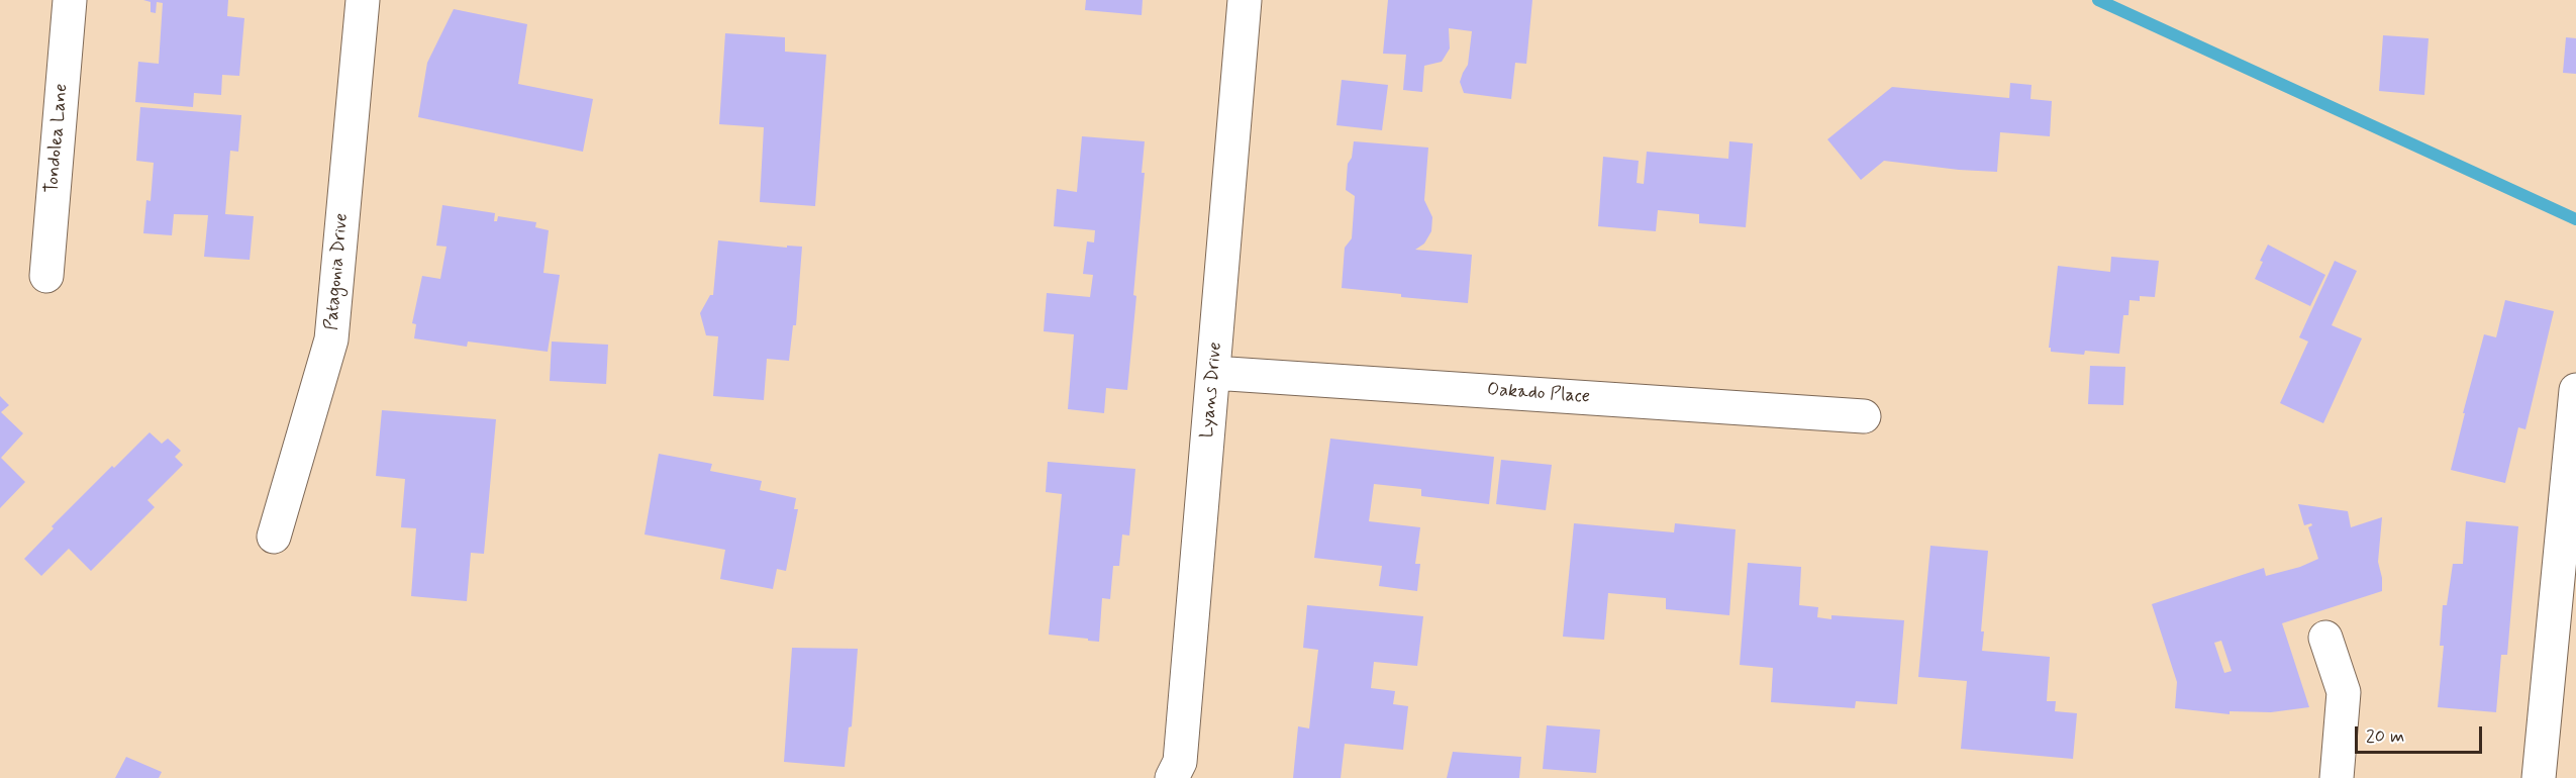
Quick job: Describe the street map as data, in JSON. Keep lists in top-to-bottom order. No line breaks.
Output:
{"streets":{"street":["Tondolea Lane","Patagonia Drive","Lyans Drive","Oakado Place"]},"crossings":[["Lyans Drive","Oakado Place"]],"scale_bar":"20 m"}
